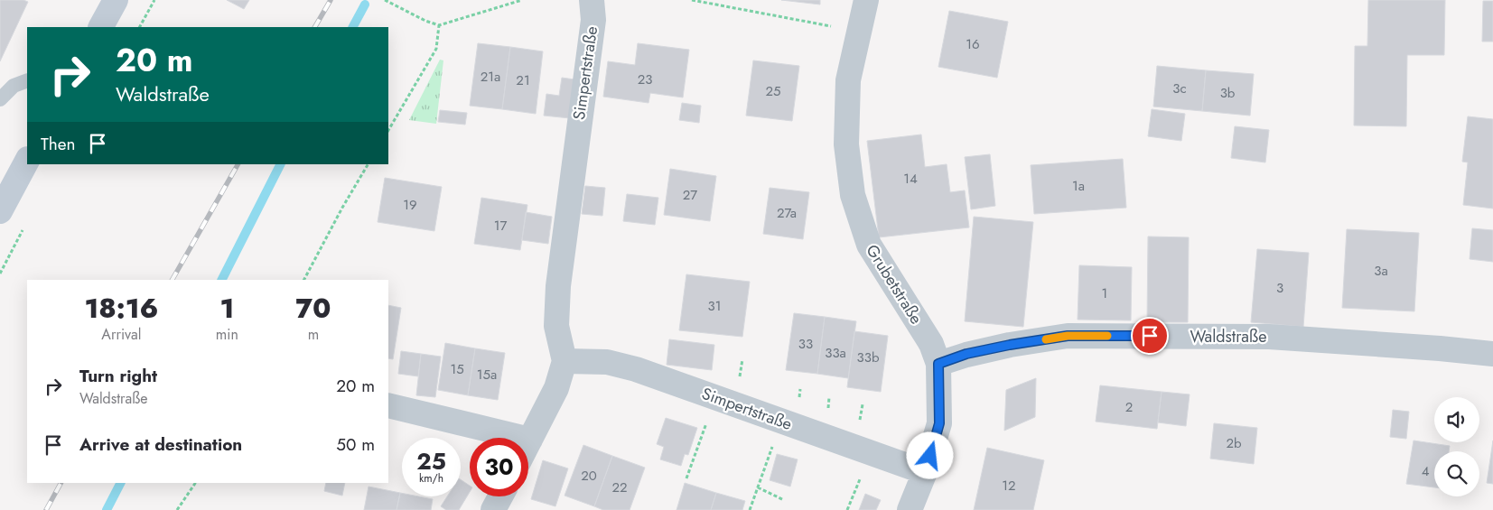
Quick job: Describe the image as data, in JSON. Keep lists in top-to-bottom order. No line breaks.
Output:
{"streets":{"street":["Simpertstraße","Grubetstraße","Waldstraße"]},"crossings":[["Simpertstraße","Grubetstraße"],["Grubetstraße","Waldstraße"]],"house_numbers":["16","21a","23","21","3c","25","3b","14","1a","27","19","27a","17","3a","3","1","31","33","33a","33b","15","15a","2","2b","4","20","12","22"],"page":{"turn":["20 m","Waldstraße"],"then":"Then","eta":["18:16","Arrival","1","min","70","m"],"list":[{"name":"Turn right","note":"Waldstraße","value":"20 m"},{"name":"Arrive at destination","value":"50 m"}],"speed":"25 km/h","limit":"30"}}
